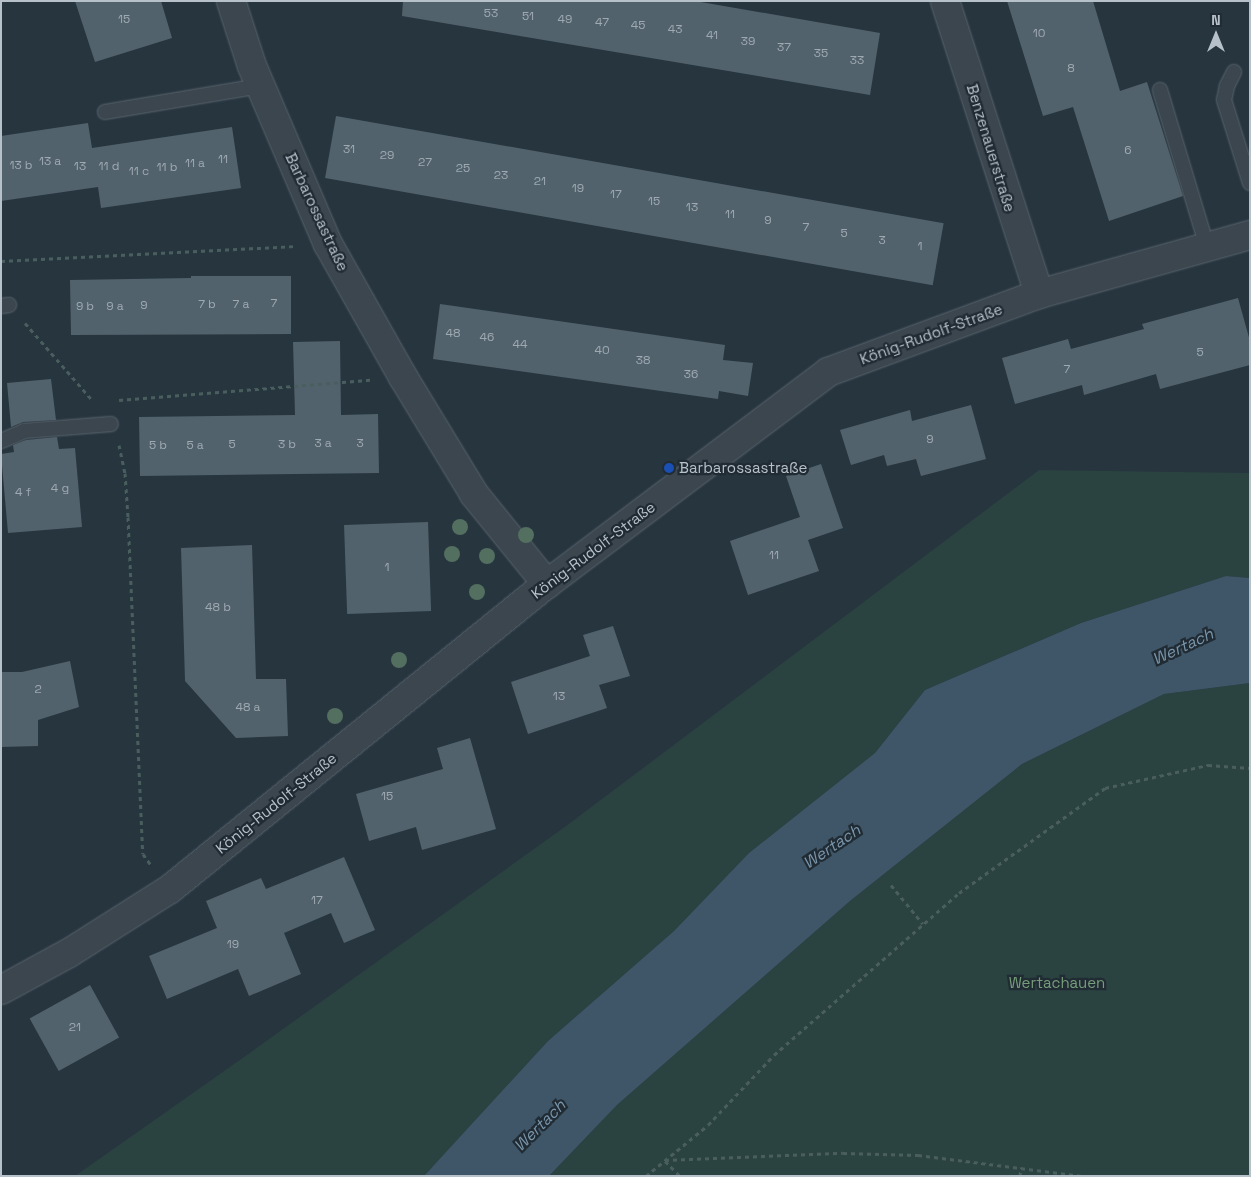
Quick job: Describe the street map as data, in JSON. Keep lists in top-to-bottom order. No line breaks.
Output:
{"streets":{"street":["Benzenauerstraße","Barbarossastraße","König-Rudolf-Straße"]},"crossings":[["Benzenauerstraße","König-Rudolf-Straße"],["Barbarossastraße","König-Rudolf-Straße"]],"water":["Wertach"],"parks":["Wertachauen"],"places":["Barbarossastraße"],"house_numbers":["53","51","15","49","47","45","43","10","41","39","37","35","33","8","31","6","29","11","13 a","27","11 a","13 b","13","11 d","11 b","25","11 c","23","21","19","17","15","13","11","9","7","5","3","1","7","7 b","7 a","9","9 b","9 a","48","46","44","40","5","38","7","36","9","3 a","3","5","3 b","5 b","5 a","4 g","4 f","11","1","48 b","2","13","48 a","15","17","19","21"],"north":"top"}
